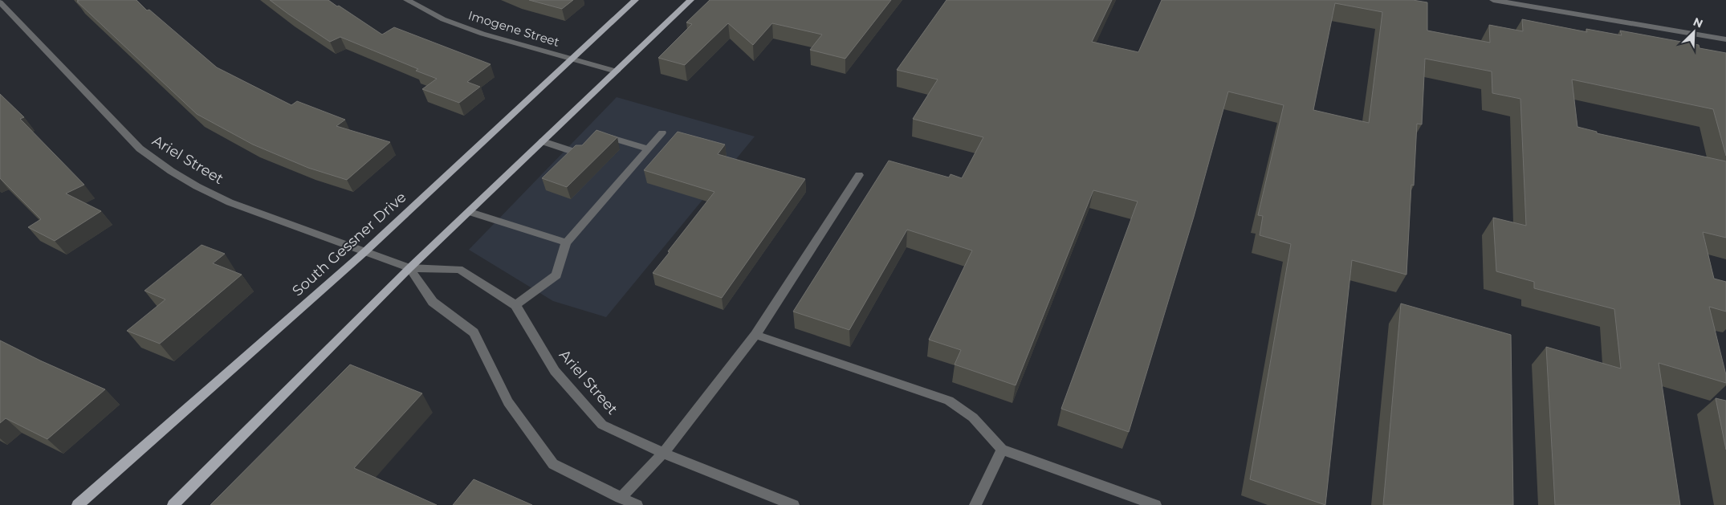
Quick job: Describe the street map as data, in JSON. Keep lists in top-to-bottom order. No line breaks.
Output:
{"streets":{"main road":["South Gessner Drive"],"street":["Imogene Street","Ariel Street"]},"crossings":[["Imogene Street","South Gessner Drive"],["Ariel Street","South Gessner Drive"]],"north":"top right"}
